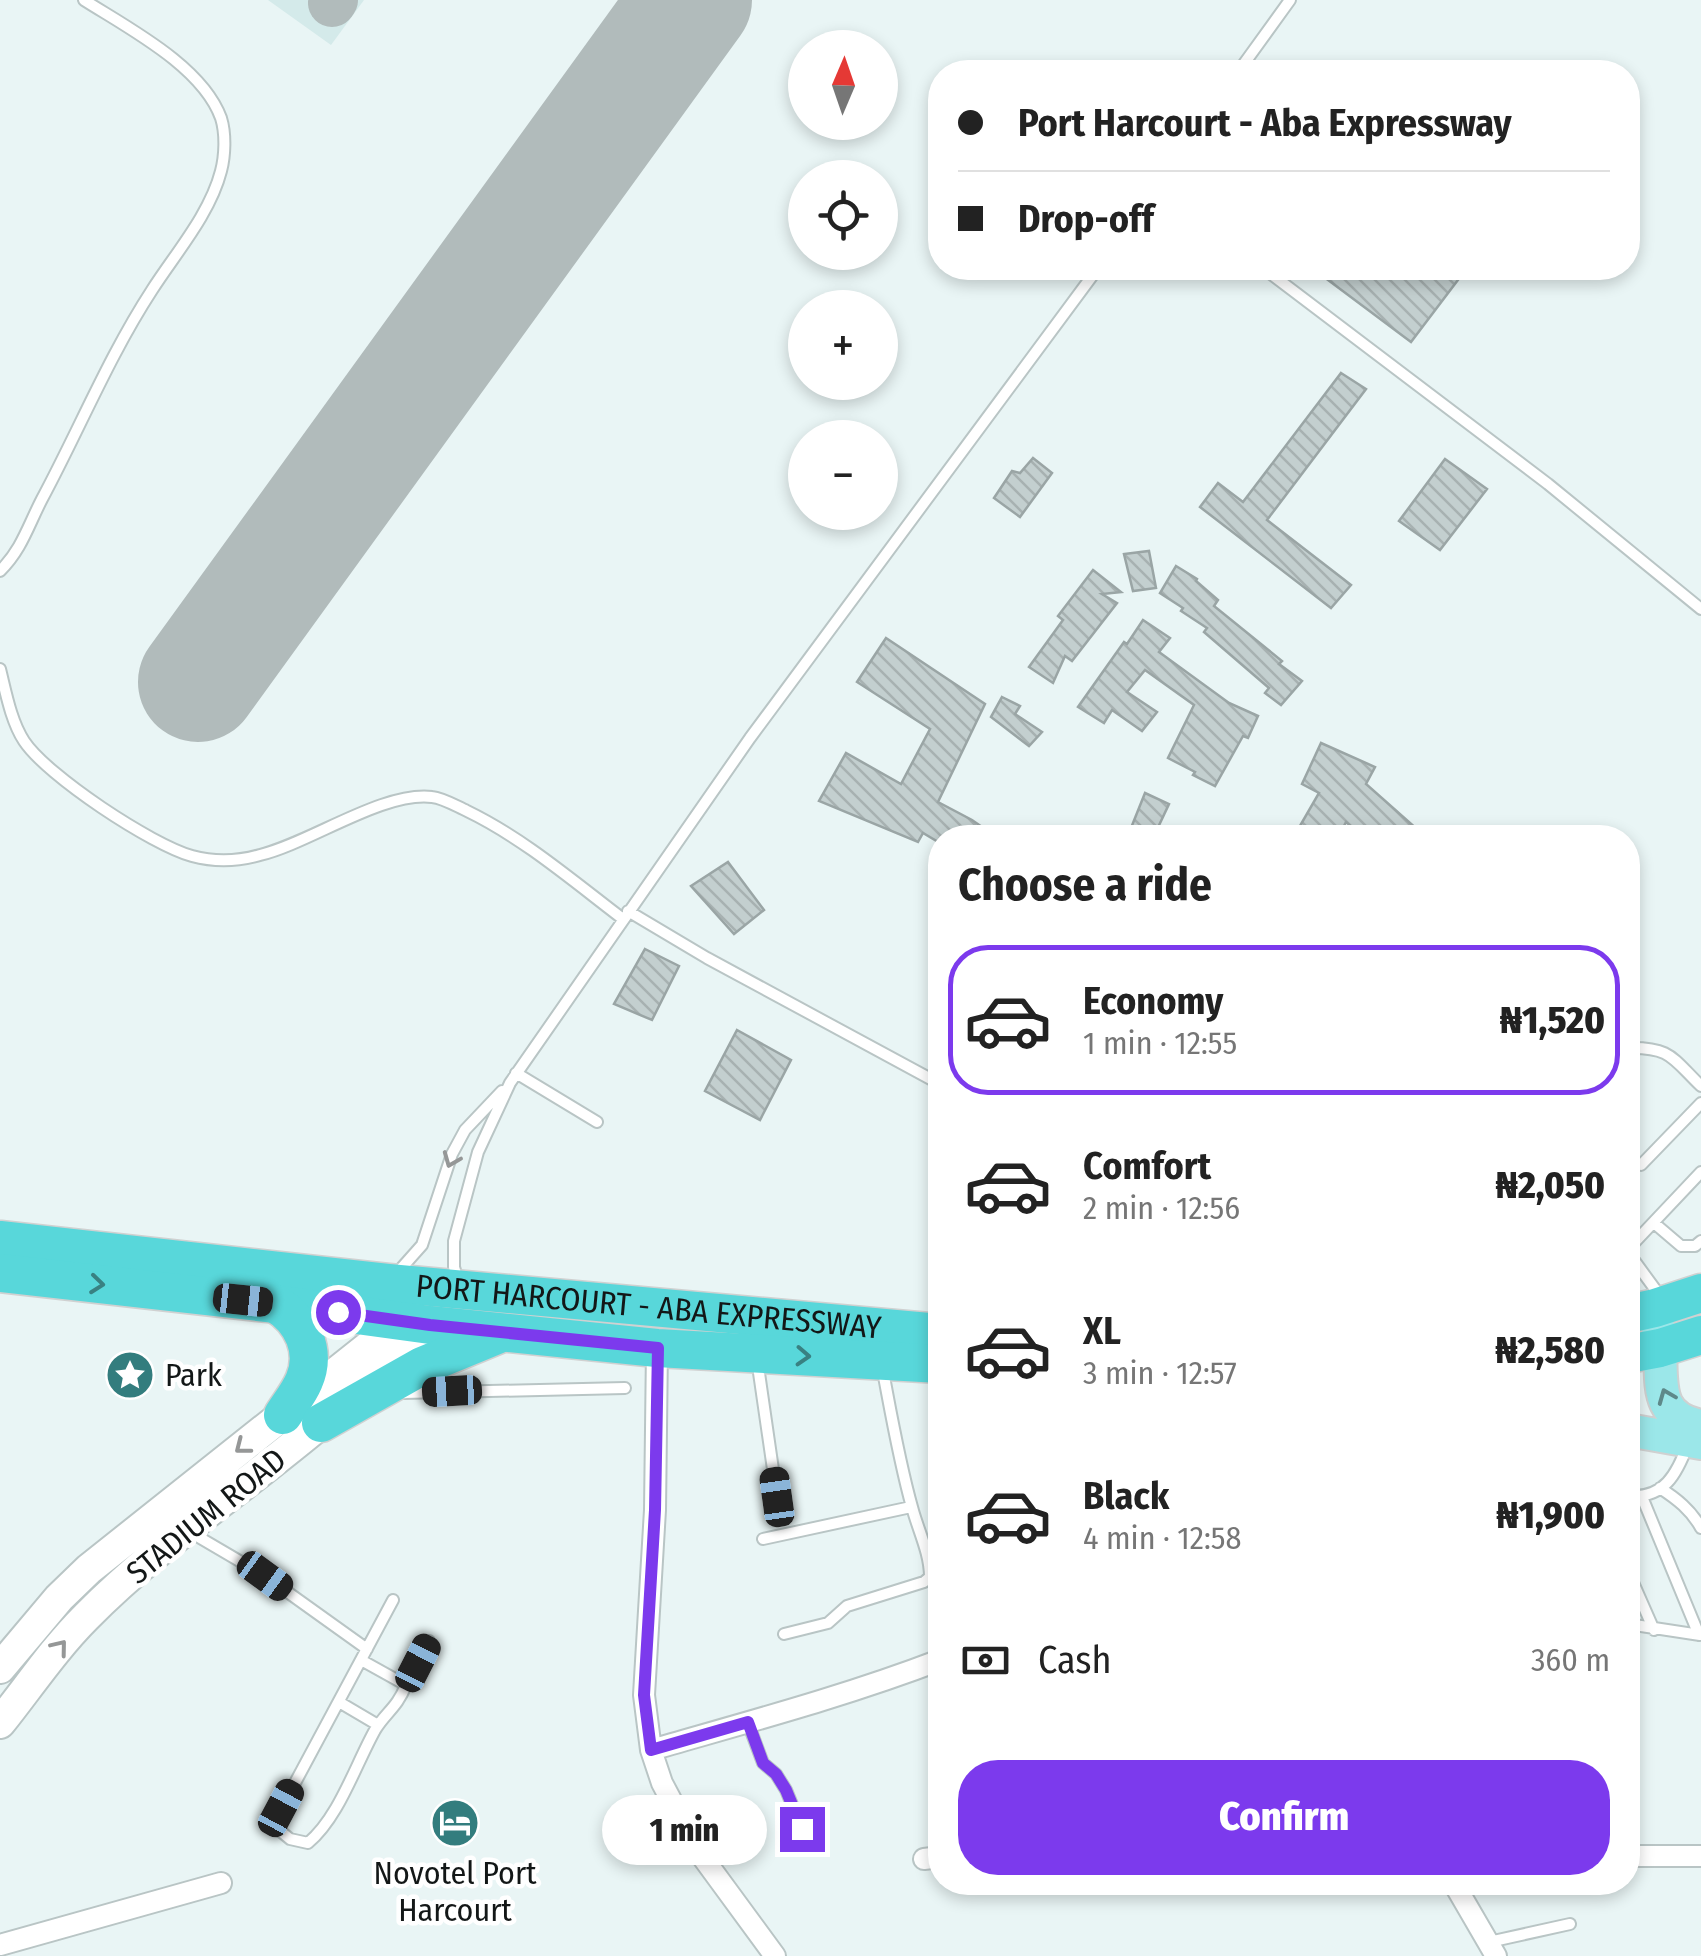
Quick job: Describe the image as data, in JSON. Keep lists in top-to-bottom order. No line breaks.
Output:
{"streets":{"highway":["PORT HARCOURT - ABA EXPRESSWAY"],"main road":["STADIUM ROAD"]},"crossings":[["PORT HARCOURT - ABA EXPRESSWAY","STADIUM ROAD"]],"places":{"place":["Park"],"hotel":["Novotel Port Harcourt"]},"north":"top","page":{"map_buttons":["+","−"],"banner":["Port Harcourt - Aba Expressway","Drop-off"],"heading":"Choose a ride","list":[{"name":"Economy","note":"1 min · 12:55","value":"₦1,520"},{"name":"Comfort","note":"2 min · 12:56","value":"₦2,050"},{"name":"XL","note":"3 min · 12:57","value":"₦2,580"},{"name":"Black","note":"4 min · 12:58","value":"₦1,900"}],"pay":["Cash","360 m"],"buttons":"Confirm","bubble":"1 min"}}
